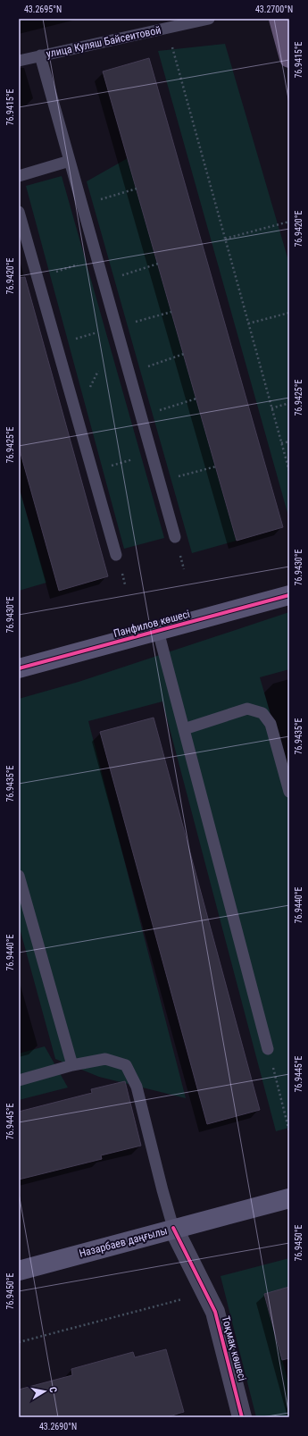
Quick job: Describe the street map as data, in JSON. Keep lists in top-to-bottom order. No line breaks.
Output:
{"streets":{"street":["Панфилов көшесі","Назарбаев даңғылы","Тоқмақ көшесі"],"lane":["улица Куляш Байсеитовой"]},"crossings":[["Назарбаев даңғылы","Тоқмақ көшесі"]],"north":"right","coordinates":["43.2695°N","43.2700°N","76.9415°E","76.9420°E","76.9425°E","76.9430°E","76.9435°E","76.9440°E","76.9445°E","76.9450°E","43.2690°N"]}
